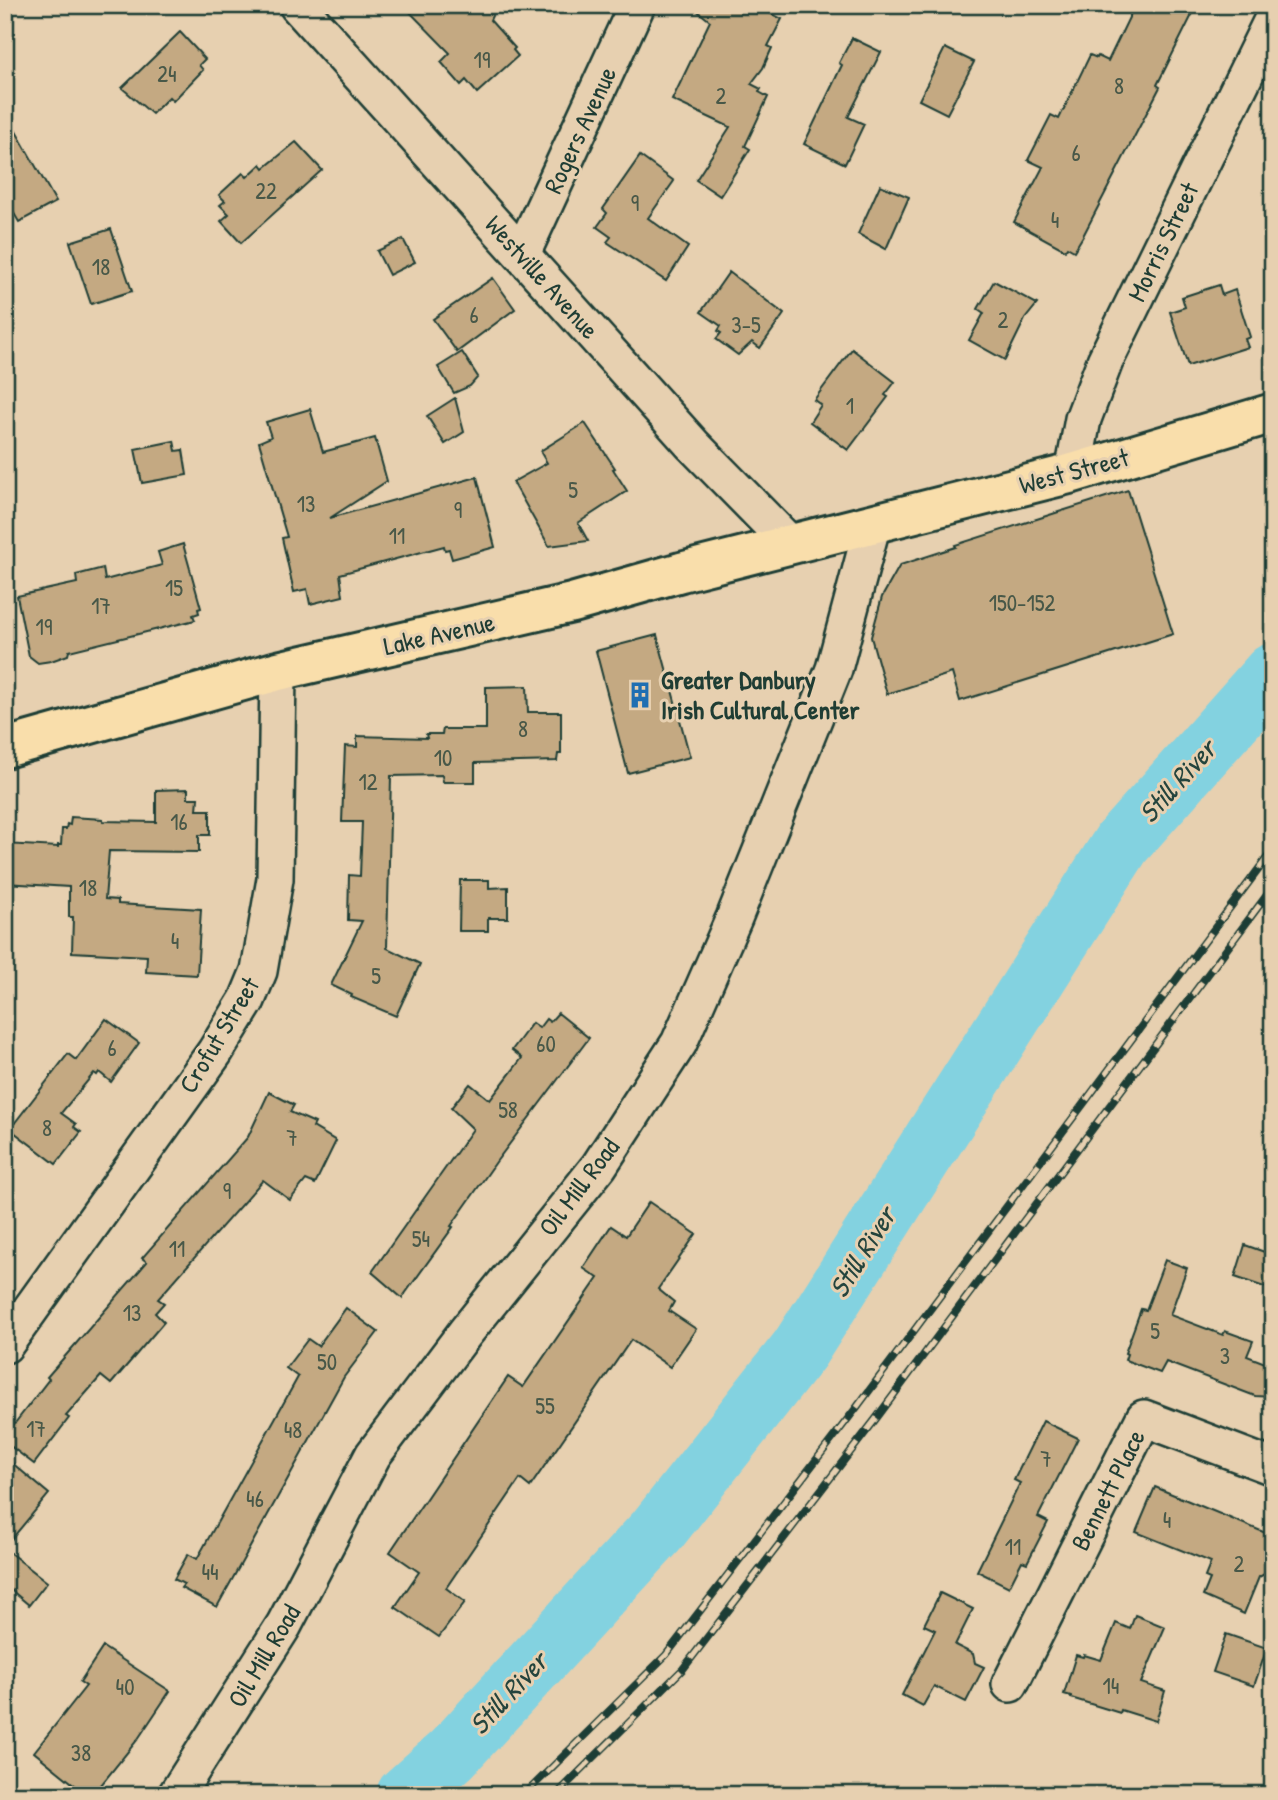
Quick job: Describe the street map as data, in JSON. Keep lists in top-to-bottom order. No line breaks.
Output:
{"streets":{"main road":["West Street","Lake Avenue"],"street":["Rogers Avenue","Morris Street","Westville Avenue","Crofut Street","Oil Mill Road","Bennett Place"]},"crossings":[["Rogers Avenue","Westville Avenue"],["Morris Street","West Street"],["Westville Avenue","Lake Avenue"],["West Street","Lake Avenue"],["West Street","Oil Mill Road"],["Lake Avenue","Crofut Street"],["Lake Avenue","Oil Mill Road"]],"water":["Still River"],"places":{"building":["Greater Danbury Irish Cultural Center"]},"house_numbers":["19","24","8","2","6","22","9","4","18","6","2","3-5","1","5","13","9","11","15","150-152","17","19","8","10","12","16","18","4","5","60","6","58","8","7","9","54","11","13","5","3","50","55","17","48","7","46","4","11","2","44","14","40","38"]}
